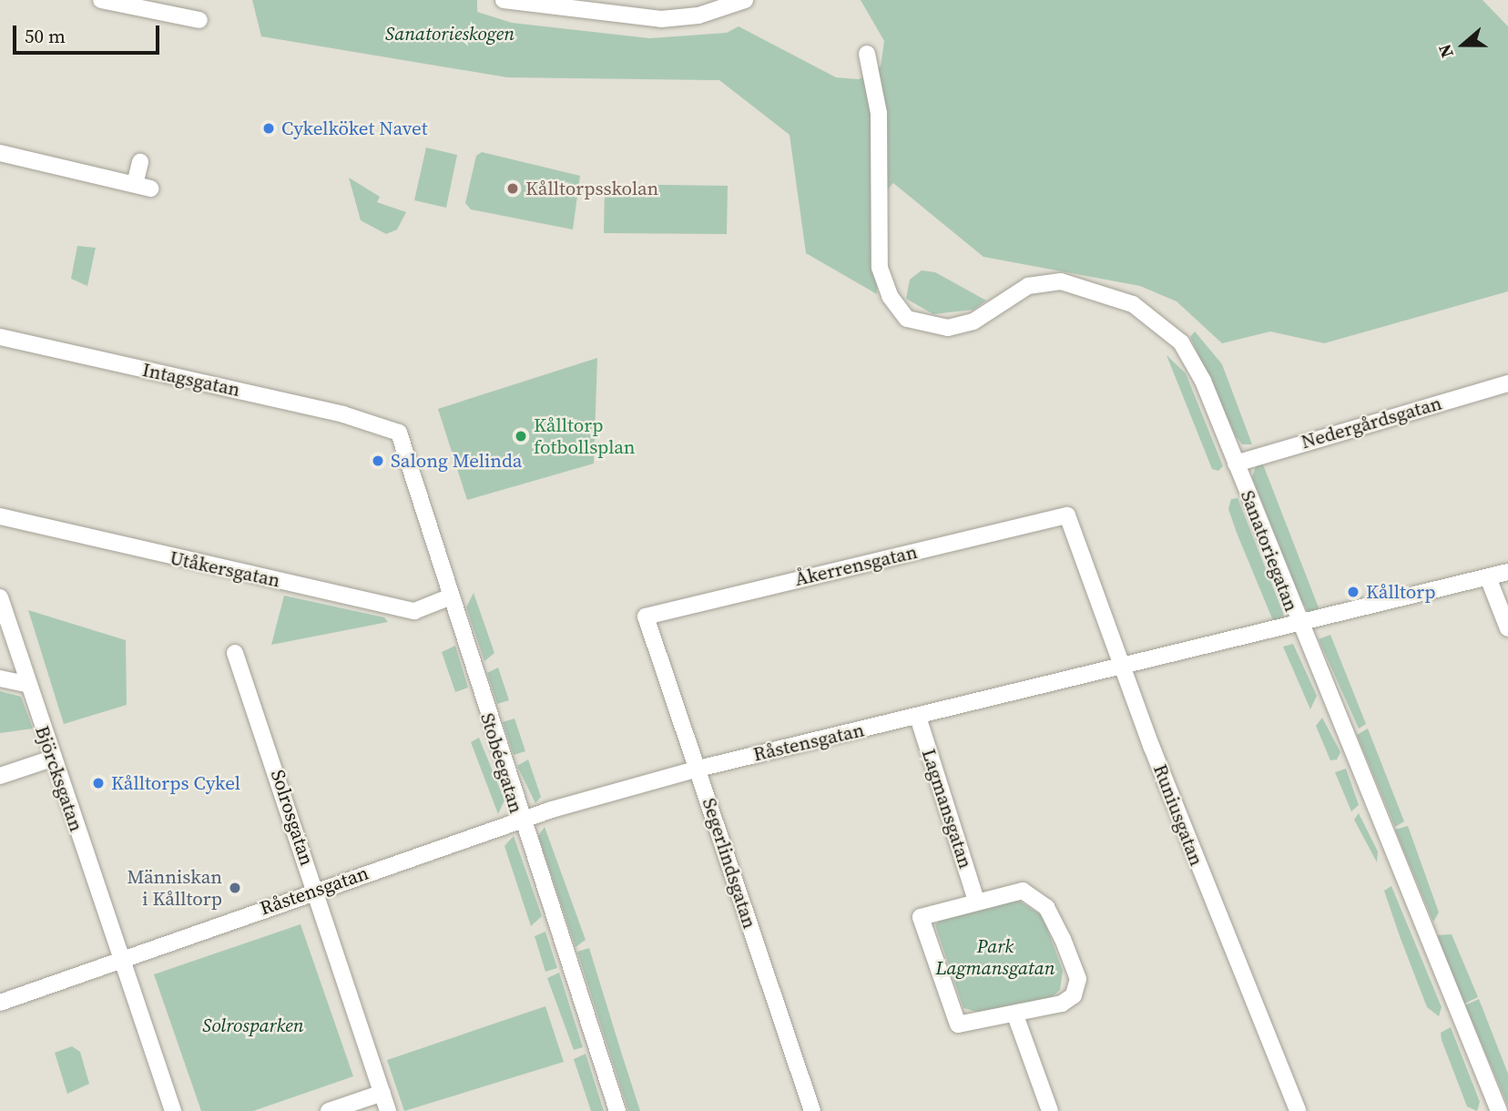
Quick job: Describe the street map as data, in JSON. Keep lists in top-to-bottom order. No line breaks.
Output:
{"streets":{"street":["Intagsgatan","Nedergårdsgatan","Sanatoriegatan","Åkerrensgatan","Utåkersgatan","Råstensgatan","Stobéegatan","Björcksgatan","Lagmansgatan","Runiusgatan","Solrosgatan","Segerlindsgatan"]},"crossings":[["Intagsgatan","Stobéegatan"],["Nedergårdsgatan","Sanatoriegatan"],["Sanatoriegatan","Råstensgatan"],["Åkerrensgatan","Runiusgatan"],["Åkerrensgatan","Segerlindsgatan"],["Utåkersgatan","Stobéegatan"],["Råstensgatan","Stobéegatan"],["Råstensgatan","Björcksgatan"],["Råstensgatan","Lagmansgatan"],["Råstensgatan","Runiusgatan"],["Råstensgatan","Solrosgatan"],["Råstensgatan","Segerlindsgatan"]],"parks":["Sanatorieskogen","Park Lagmansgatan","Solrosparken"],"places":["Cykelköket Navet","Kålltorpsskolan","Kålltorp fotbollsplan","Salong Melinda","Kålltorp","Kålltorps Cykel","Människan i Kålltorp"],"scale_bar":"50 m","north":"left"}
